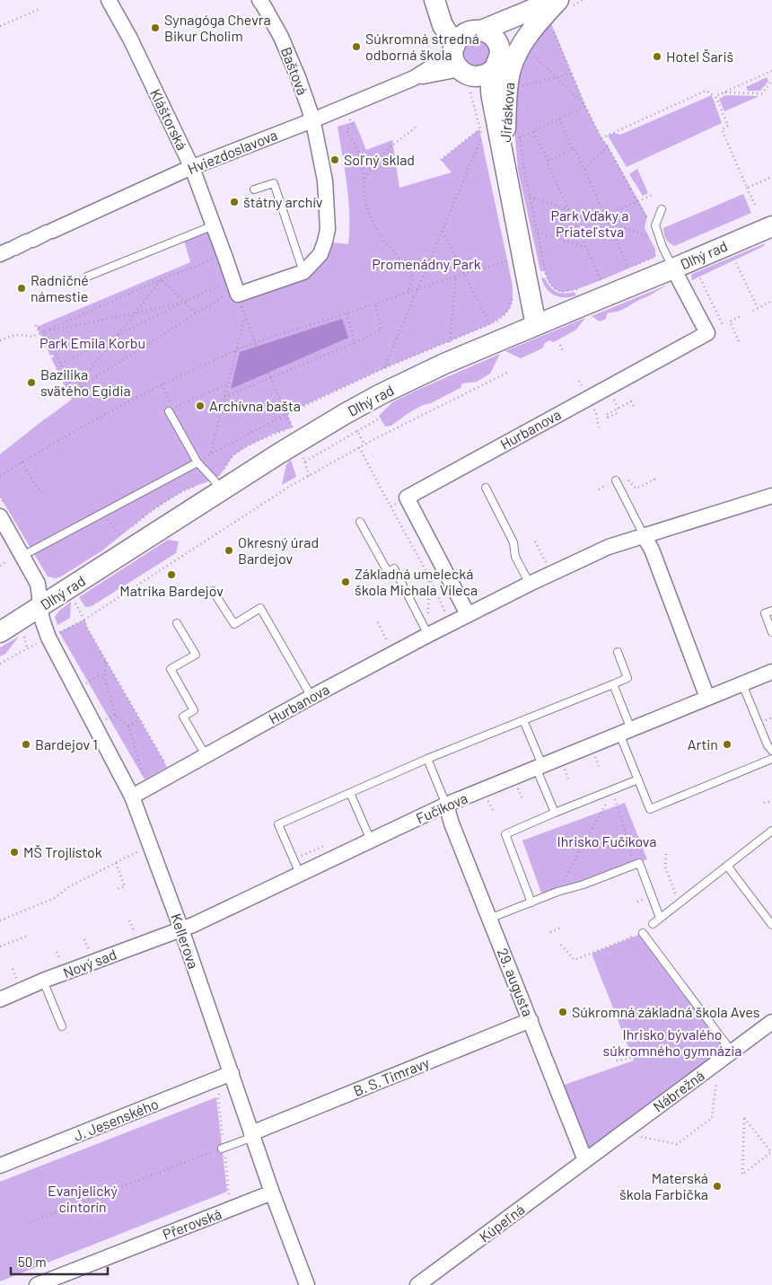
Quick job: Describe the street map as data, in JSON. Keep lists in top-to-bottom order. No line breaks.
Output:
{"streets":{"street":["Baštová","Jiráskova","Kláštorská","Hviezdoslavova","Dlhý rad","Hurbanova","Fučíkova","Kellerova","Nový sad","29. augusta","B. S. Timravy","Nábrežná","J. Jesenského","Kúpeľná","Přerovská"]},"crossings":[["Baštová","Hviezdoslavova"],["Jiráskova","Hviezdoslavova"],["Jiráskova","Dlhý rad"],["Kláštorská","Hviezdoslavova"],["Dlhý rad","Hurbanova"],["Dlhý rad","Kellerova"],["Hurbanova","Kellerova"],["Fučíkova","Kellerova"],["Fučíkova","Nový sad"],["Fučíkova","29. augusta"],["Kellerova","Nový sad"],["Kellerova","B. S. Timravy"],["Kellerova","J. Jesenského"],["Kellerova","Přerovská"],["29. augusta","B. S. Timravy"],["29. augusta","Nábrežná"],["29. augusta","Kúpeľná"],["Nábrežná","Kúpeľná"]],"parks":["Park Vďaky a Priateľstva","Promenádny Park","Park Emila Korbu","Ihrisko Fučíkova","Ihrisko bývalého súkromného gymnázia","Evanjelický cintorín"],"places":["Synagóga Chevra Bikur Cholim","Súkromná stredná odborná škola","Hotel Šariš","Soľný sklad","štátny archív","Radničné námestie","Bazilika svätého Egidia","Archívna bašta","Okresný úrad Bardejov","Matrika Bardejov","Základná umelecká škola Michala Vileca","Bardejov 1","Artin","MŠ Trojlístok","Súkromná základná škola Aves","Materská škola Farbička"],"scale_bar":"50 m"}
